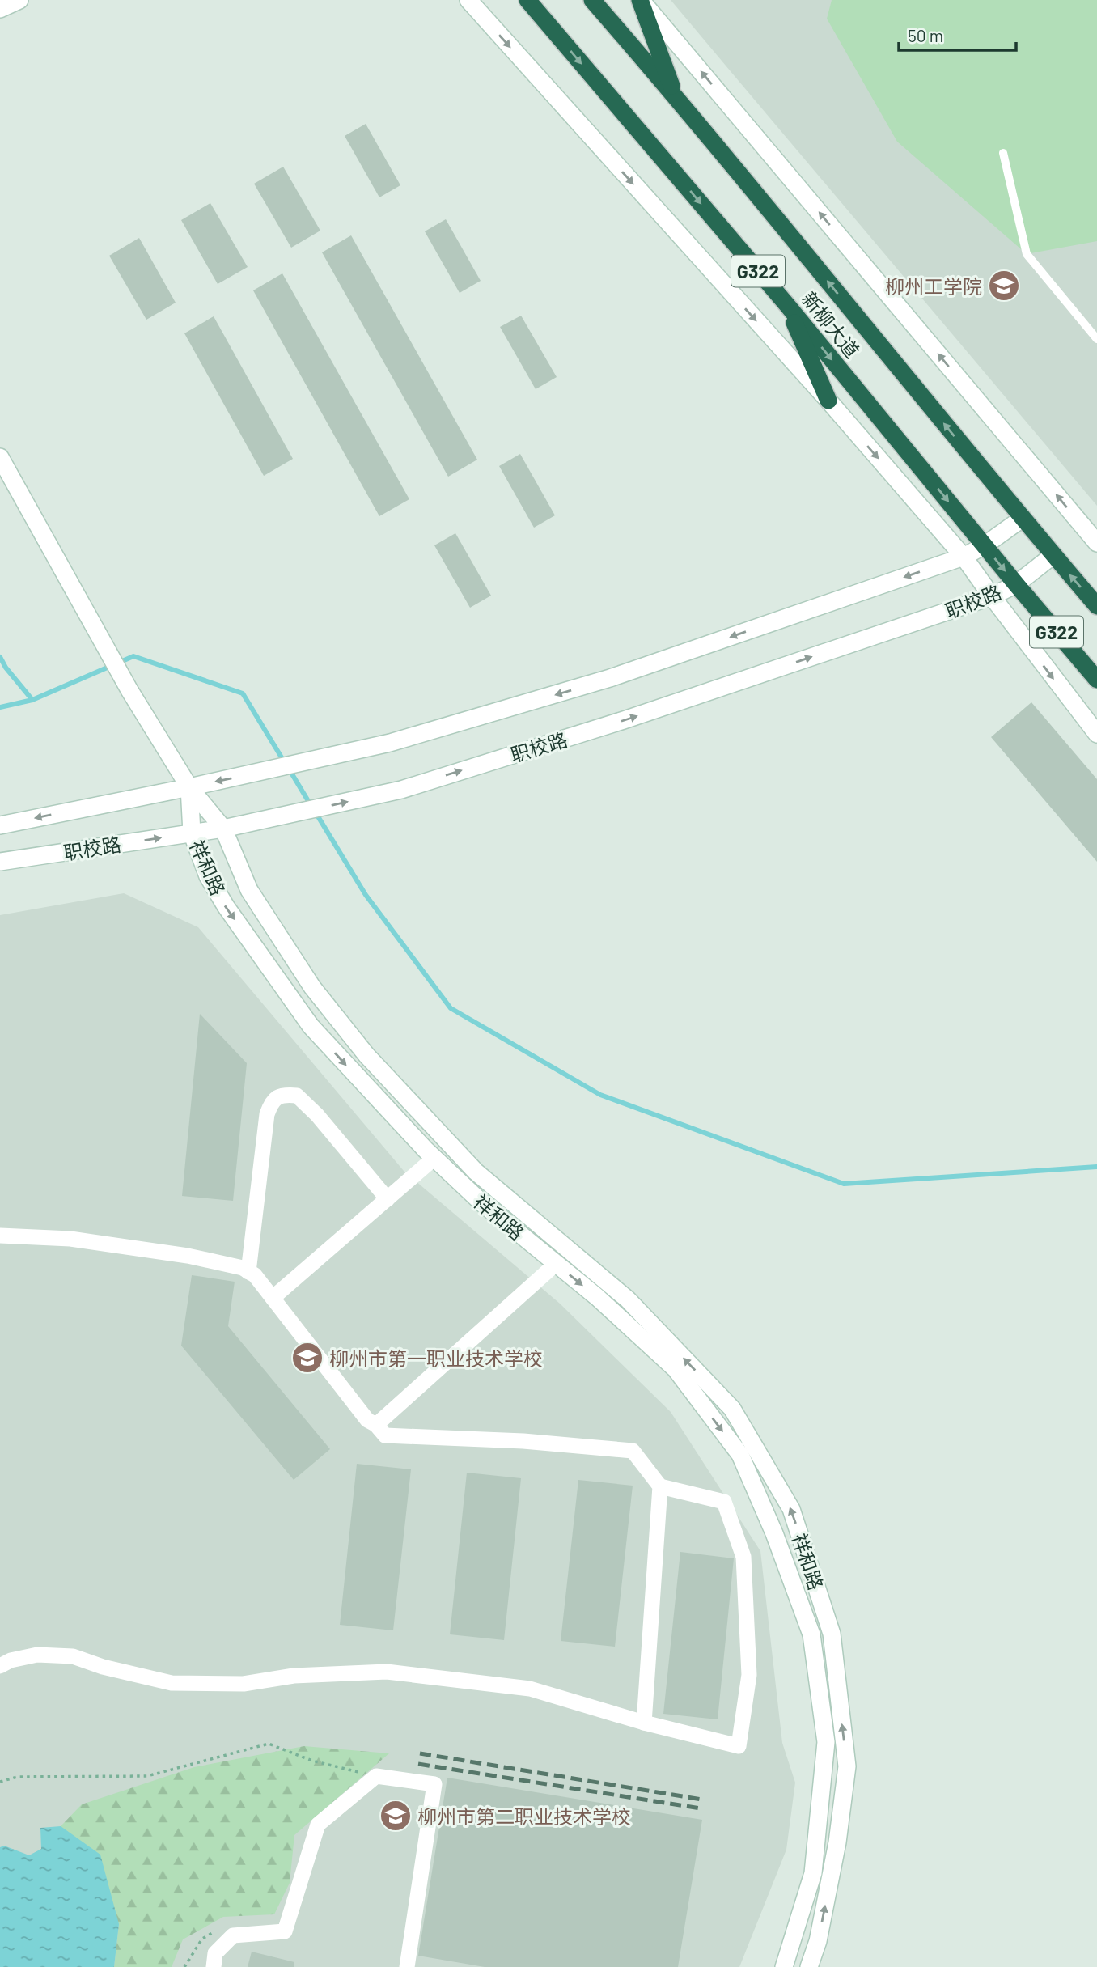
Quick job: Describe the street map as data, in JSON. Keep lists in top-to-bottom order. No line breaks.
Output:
{"streets":{"highway":["G322","新柳大道"],"main road":["职校路","祥和路"]},"crossings":[["新柳大道","职校路"],["职校路","祥和路"]],"places":{"school or university":["柳州工学院","柳州市第一职业技术学校","柳州市第二职业技术学校"]},"scale_bar":"50 m"}
